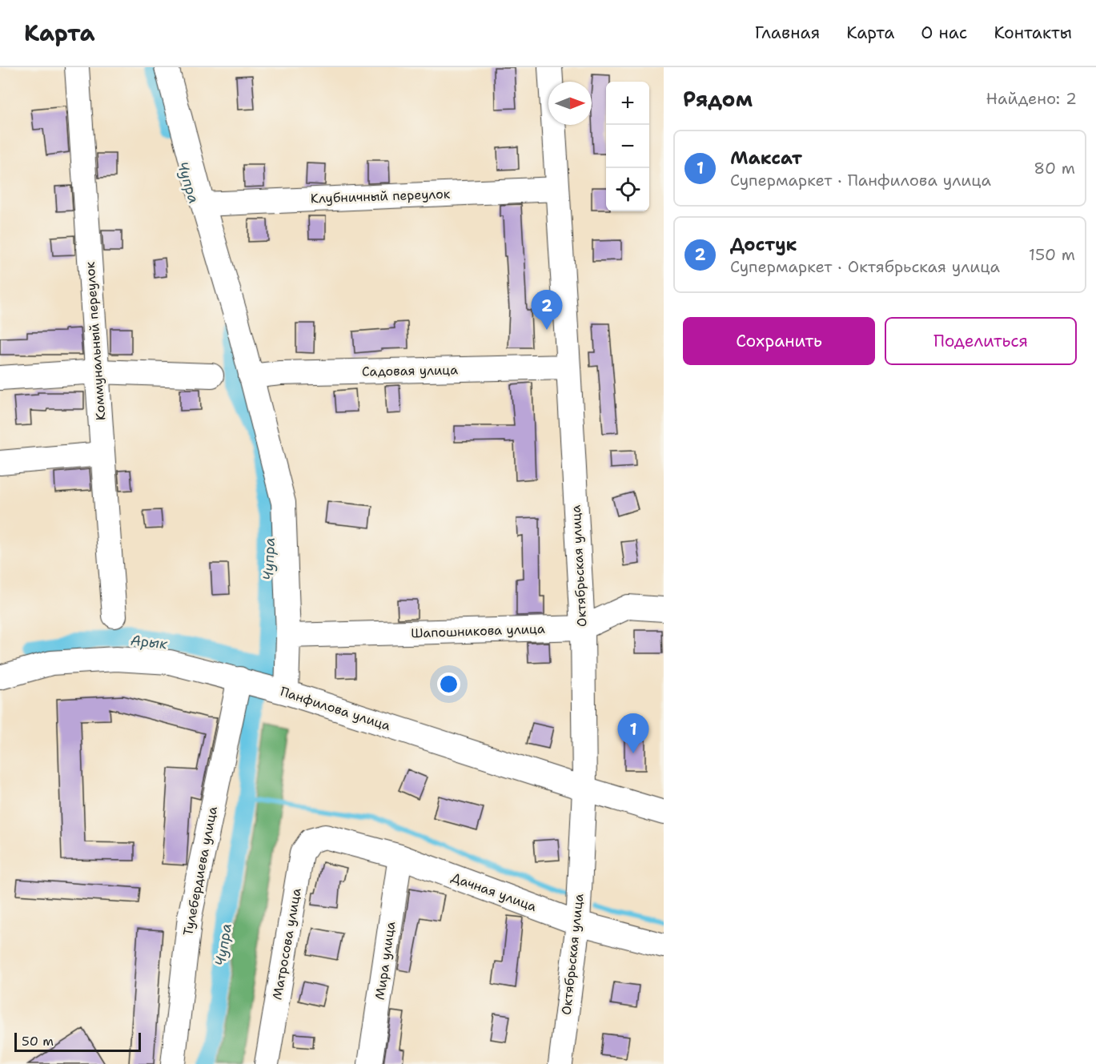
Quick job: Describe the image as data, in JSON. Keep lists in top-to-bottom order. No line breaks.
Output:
{"streets":{"street":["Клубничный переулок","Коммунальный переулок","Садовая улица","Октябрьская улица","Шапошникова улица","Панфилова улица","Тулебердиева улица","Дачная улица","Матросова улица","Мира улица"]},"crossings":[["Клубничный переулок","Октябрьская улица"],["Садовая улица","Октябрьская улица"],["Октябрьская улица","Шапошникова улица"],["Октябрьская улица","Панфилова улица"],["Октябрьская улица","Дачная улица"],["Панфилова улица","Тулебердиева улица"],["Дачная улица","Матросова улица"],["Дачная улица","Мира улица"]],"water":["Чупра","Арык"],"scale_bar":"50 m","north":"right","page":{"header":"Карта","nav":["Главная","Карта","О нас","Контакты"],"heading":["Рядом","Найдено: 2"],"map_buttons":["+","−"],"list":[{"mark":"1","name":"Максат","note":"Супермаркет · Панфилова улица","value":"80 m"},{"mark":"2","name":"Достук","note":"Супермаркет · Октябрьская улица","value":"150 m"}],"pins":["2","1"],"buttons":["Сохранить","Поделиться"],"scale":"50 m"}}
